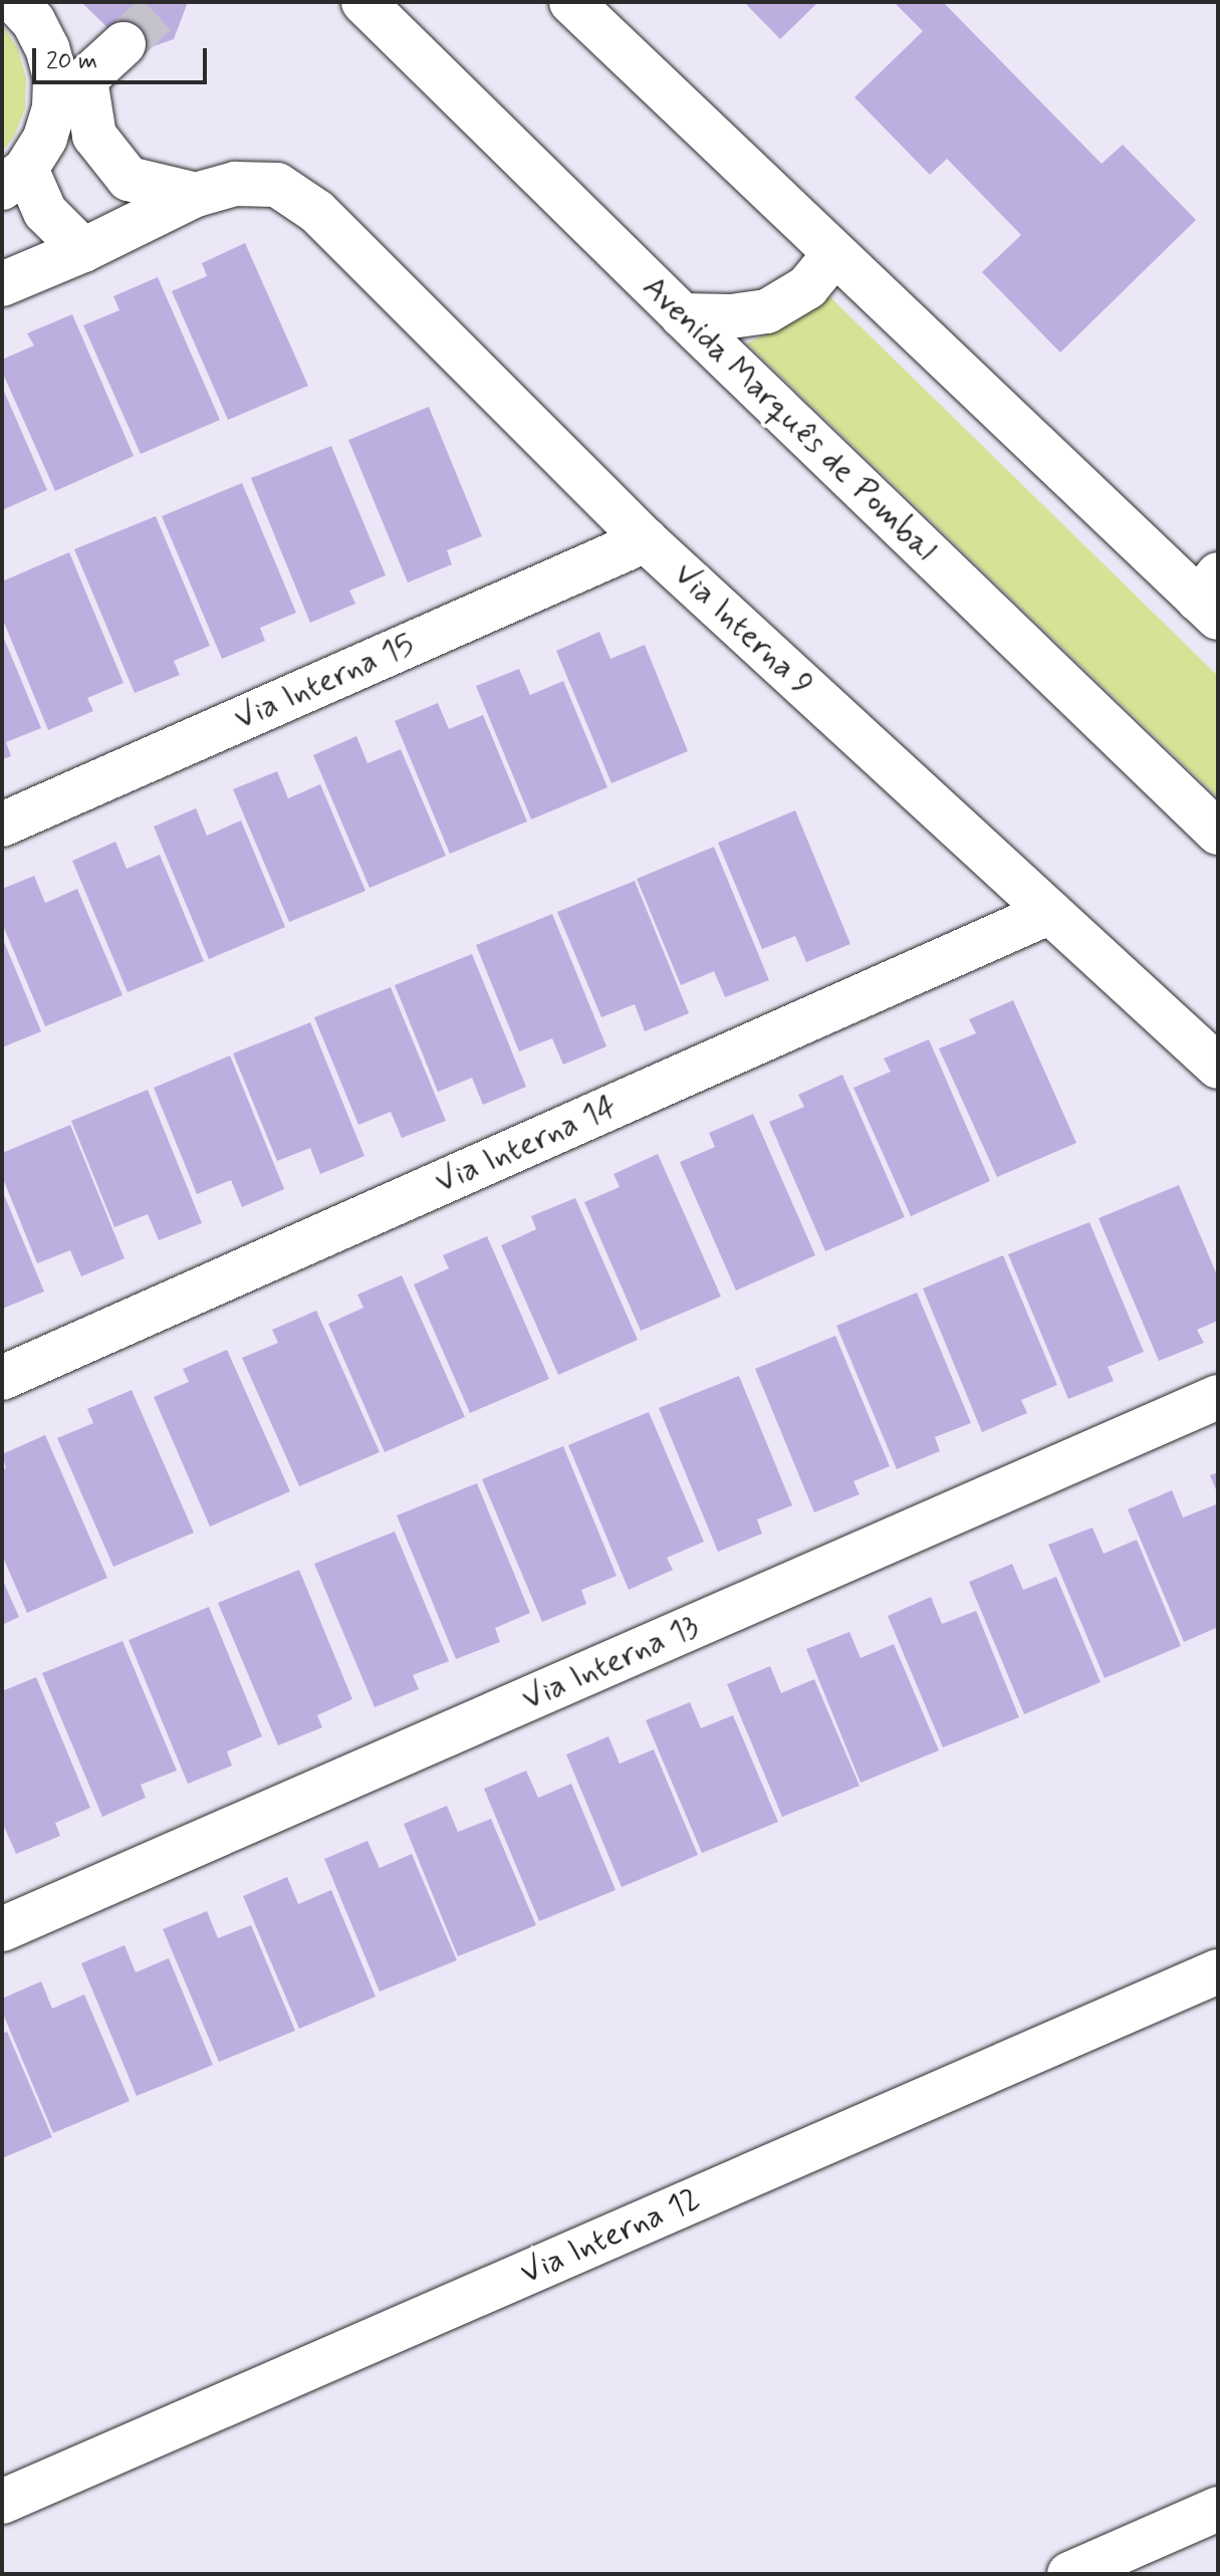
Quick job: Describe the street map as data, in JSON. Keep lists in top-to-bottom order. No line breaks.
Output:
{"streets":{"street":["Avenida Marquês de Pombal","Via Interna 9","Via Interna 15","Via Interna 14","Via Interna 13","Via Interna 12"]},"crossings":[["Via Interna 9","Via Interna 15"],["Via Interna 9","Via Interna 14"]],"scale_bar":"20 m"}
